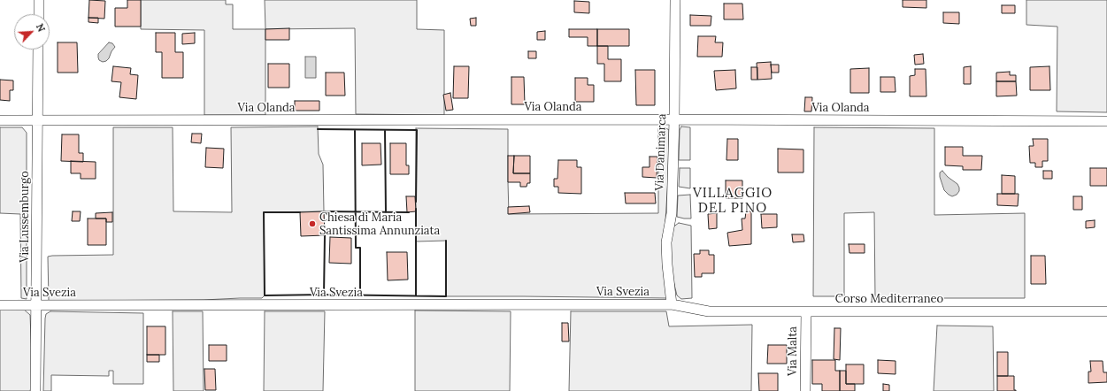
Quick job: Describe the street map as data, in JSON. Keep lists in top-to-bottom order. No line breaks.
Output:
{"streets":{"street":["Via Olanda","Via Danimarca","Via Lussemburgo","Via Svezia","Corso Mediterraneo","Via Malta"]},"crossings":[["Via Olanda","Via Danimarca"],["Via Olanda","Via Lussemburgo"],["Via Danimarca","Via Svezia"],["Via Danimarca","Corso Mediterraneo"],["Via Lussemburgo","Via Svezia"],["Via Svezia","Corso Mediterraneo"],["Corso Mediterraneo","Via Malta"]],"districts":["VILLAGGIO DEL PINO"],"places":["Chiesa di Maria Santissima Annunziata"],"north":"top right"}
